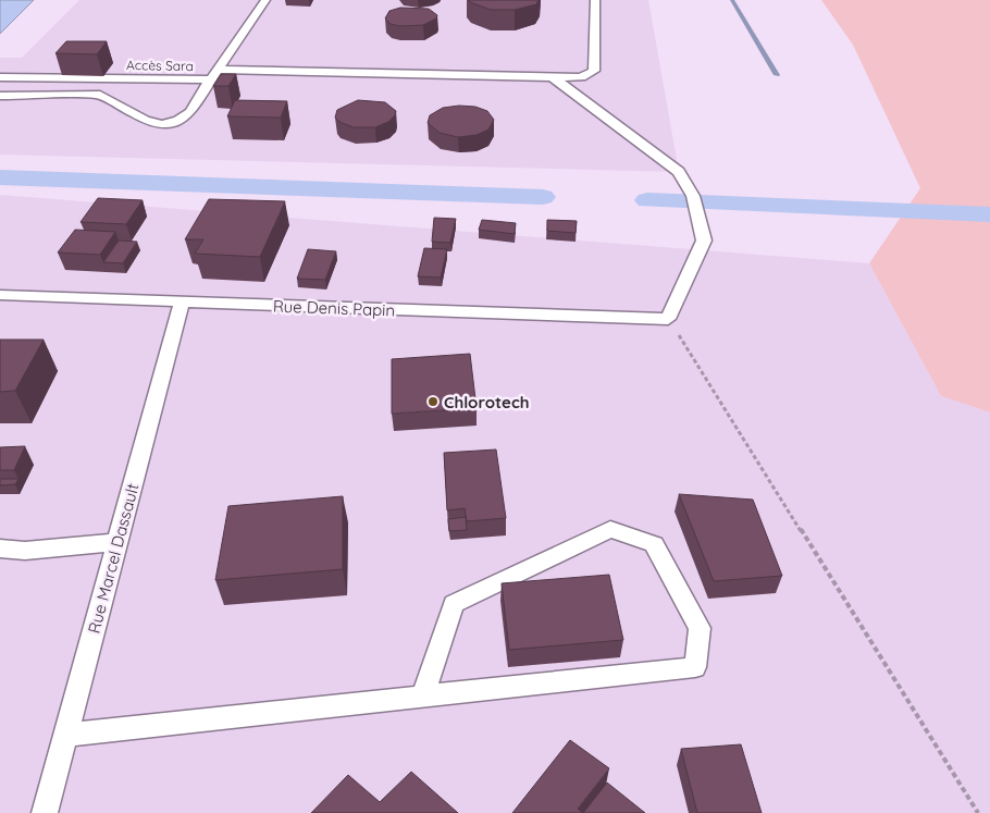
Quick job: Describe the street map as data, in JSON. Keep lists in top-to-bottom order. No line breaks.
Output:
{"streets":{"lane":["Accès Sara","Rue Denis Papin","Rue Marcel Dassault"]},"crossings":[["Rue Denis Papin","Rue Marcel Dassault"]],"places":["Chlorotech"]}
